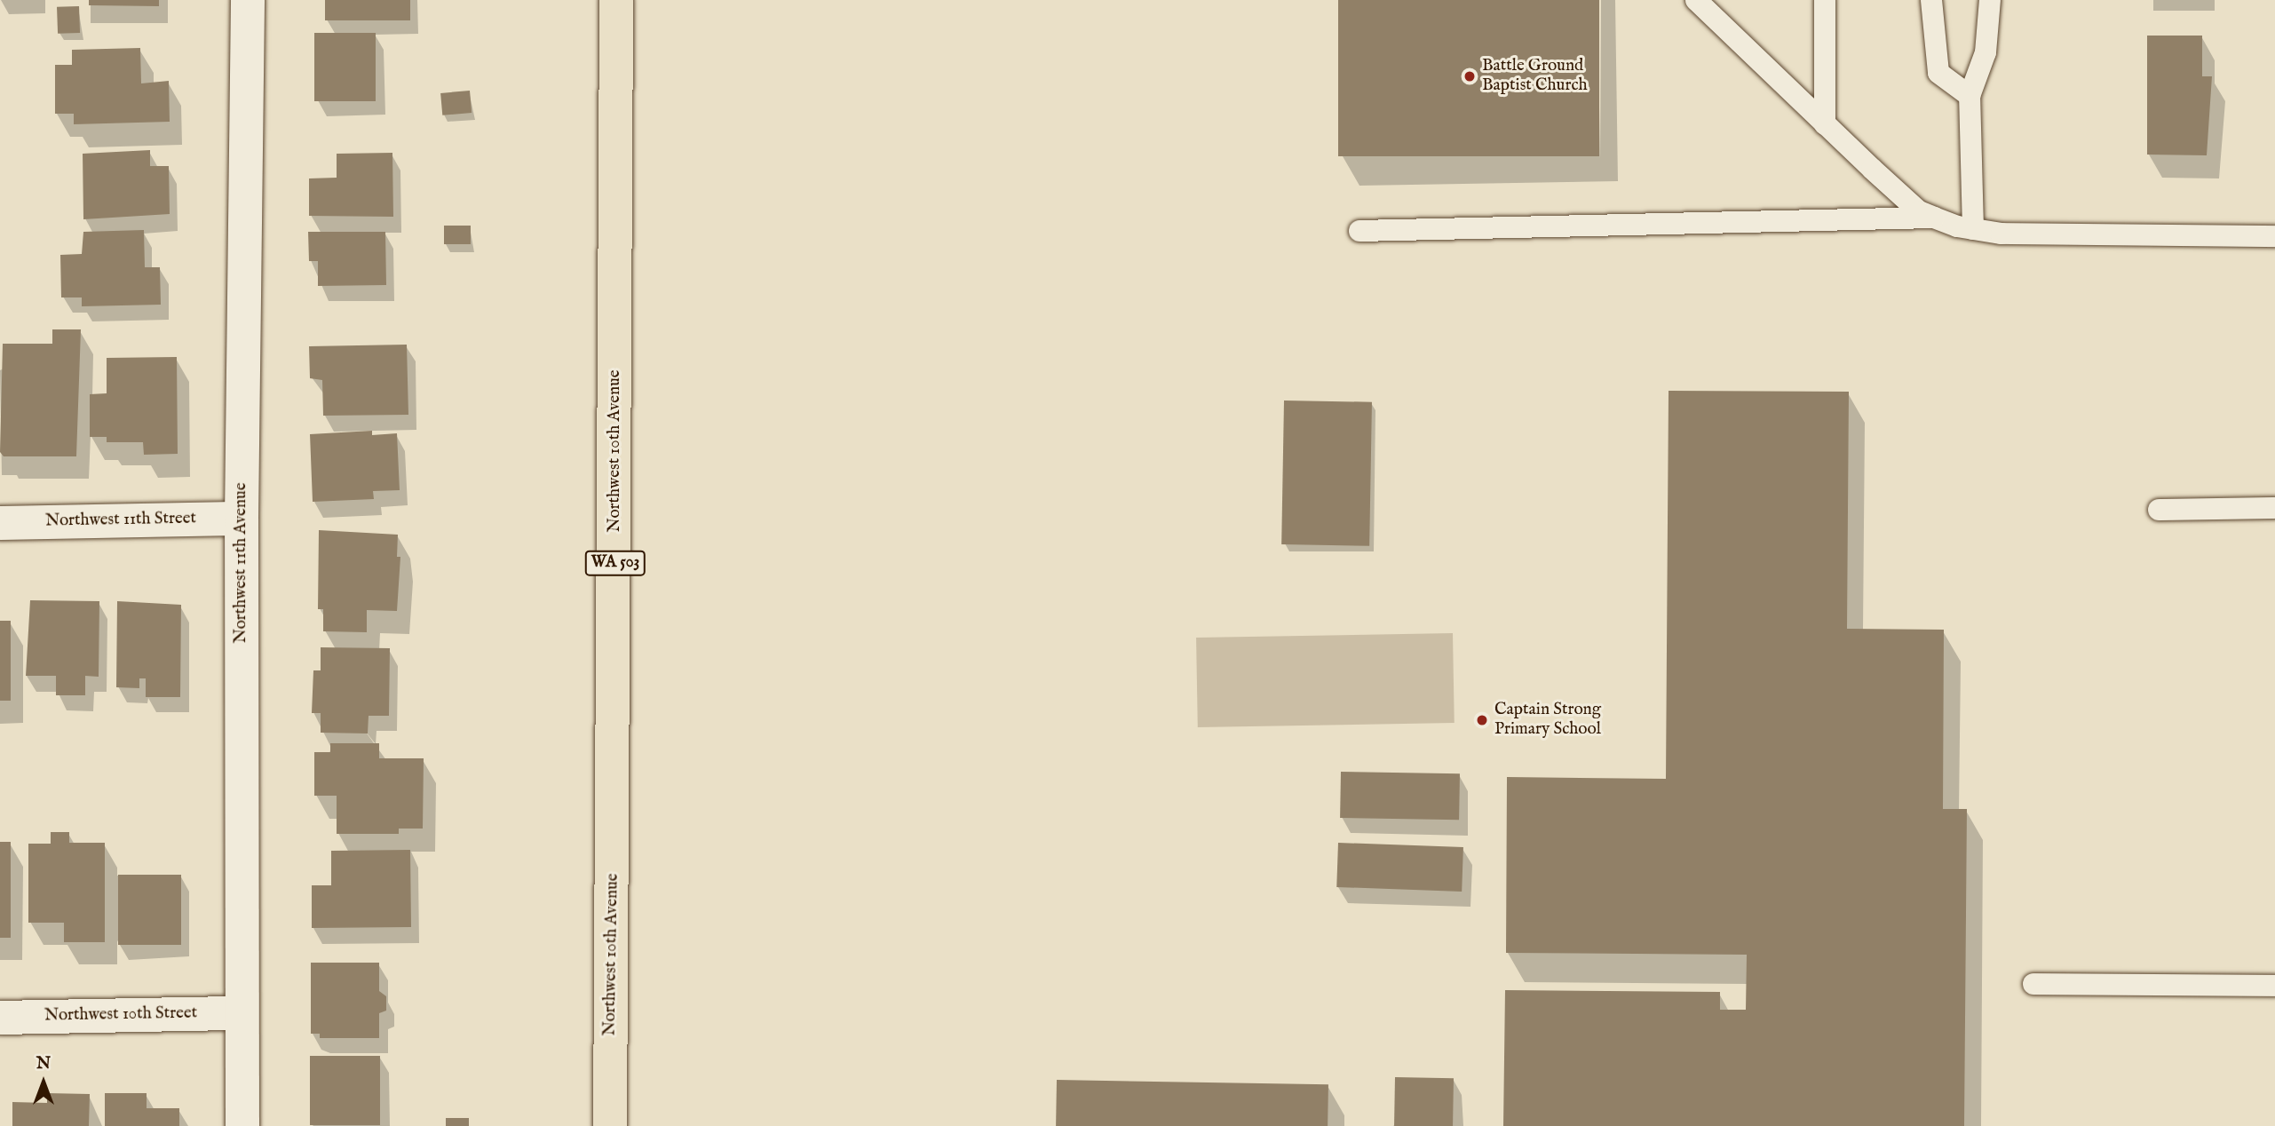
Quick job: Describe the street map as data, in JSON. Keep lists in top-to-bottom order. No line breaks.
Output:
{"streets":{"main road":["Northwest 10th Avenue","WA 503"],"street":["Northwest 11th Street","Northwest 11th Avenue","Northwest 10th Street"]},"crossings":[["Northwest 11th Street","Northwest 11th Avenue"],["Northwest 11th Avenue","Northwest 10th Street"]],"places":["Battle Ground Baptist Church","Captain Strong Primary School"],"north":"top"}
